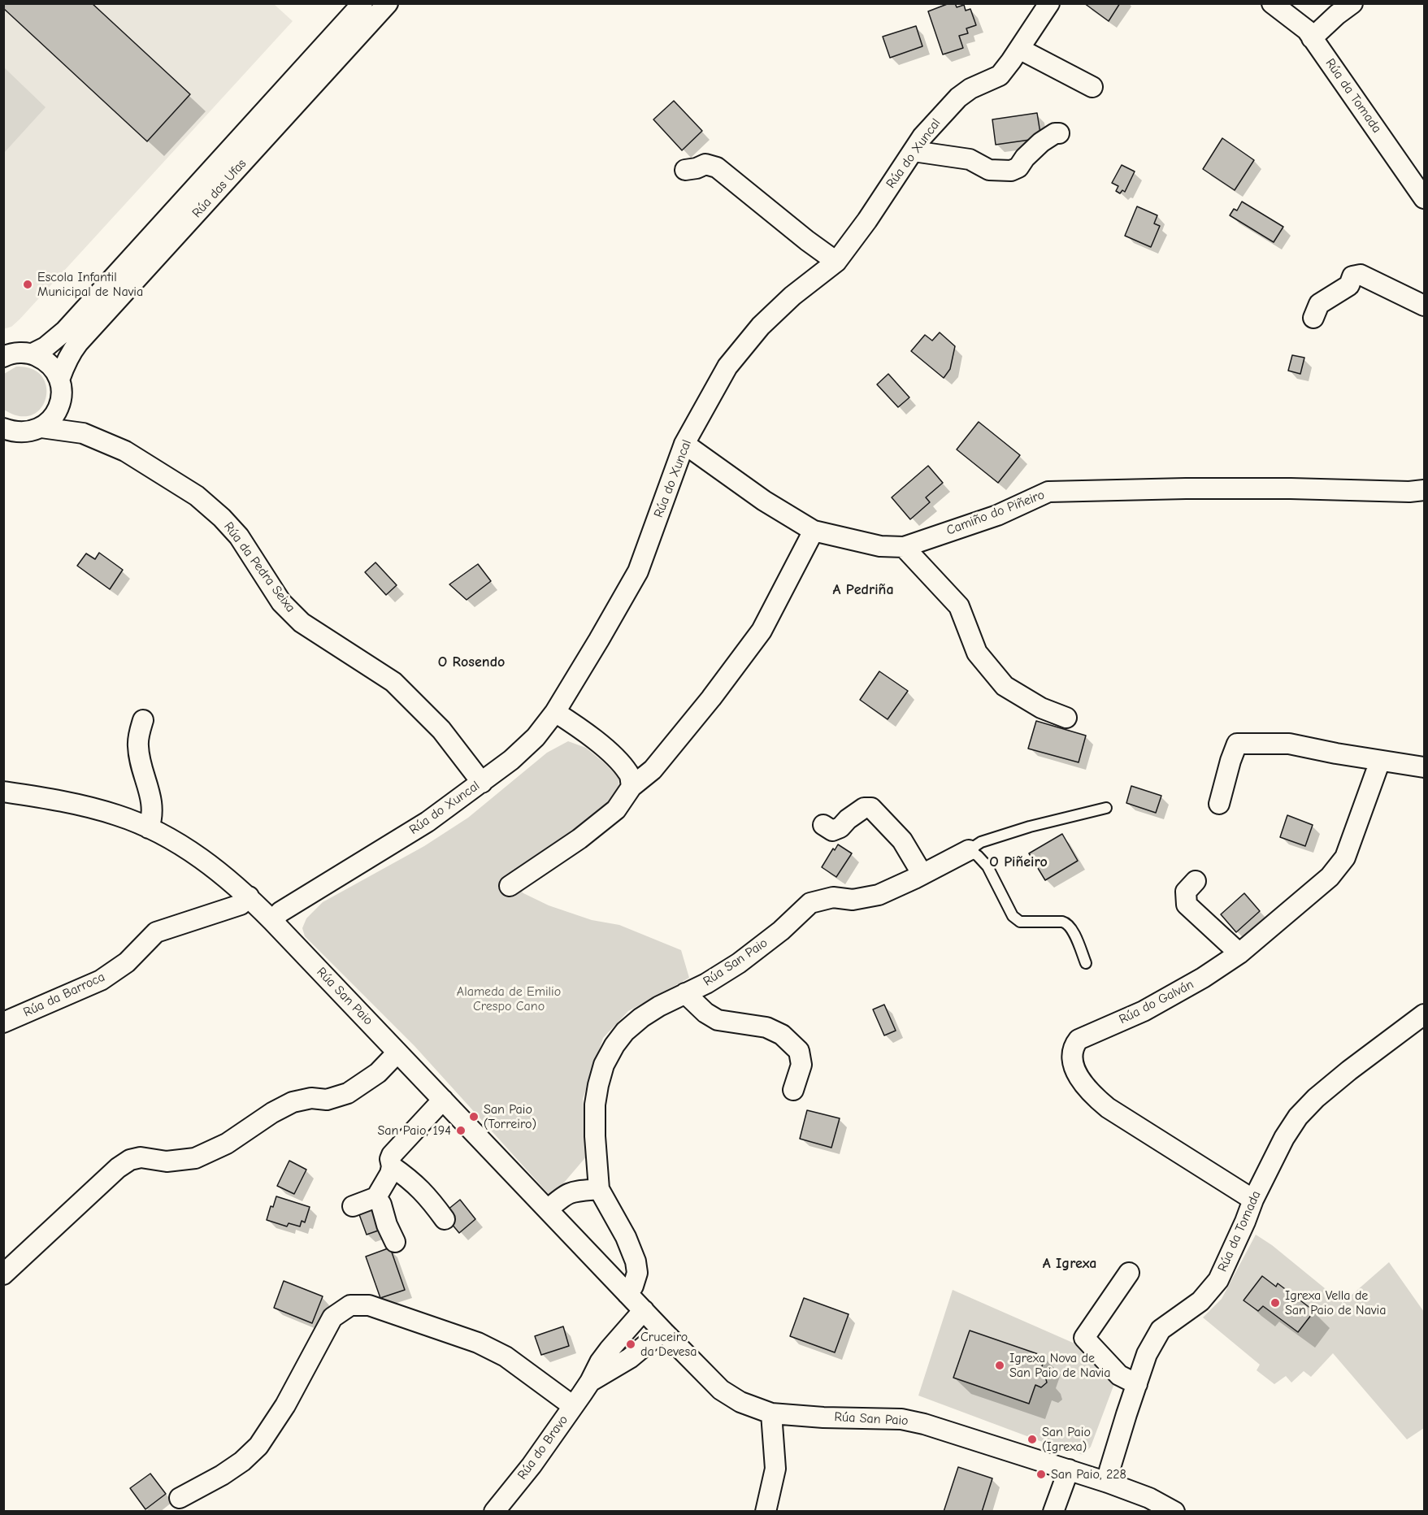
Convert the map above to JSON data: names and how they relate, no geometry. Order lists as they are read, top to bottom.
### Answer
{
  "streets": {
    "street": [
      "Rúa da Tomada",
      "Rúa do Xuncal",
      "Rúa das Ufas",
      "Camiño do Piñeiro",
      "Rúa da Pedra Seixa",
      "Rúa San Paio",
      "Rúa da Barroca",
      "Rúa do Galván",
      "Rúa do Bravo"
    ]
  },
  "crossings": [
    ["Rúa da Tomada", "Rúa San Paio"],
    ["Rúa da Tomada", "Rúa do Galván"],
    ["Rúa do Xuncal", "Camiño do Piñeiro"],
    ["Rúa do Xuncal", "Rúa da Pedra Seixa"],
    ["Rúa do Xuncal", "Rúa San Paio"],
    ["Rúa San Paio", "Rúa da Barroca"],
    ["Rúa San Paio", "Rúa do Bravo"]
  ],
  "districts": [
    "A Pedriña",
    "O Rosendo",
    "O Piñeiro",
    "A Igrexa"
  ],
  "parks": ["Alameda de Emilio Crespo Cano"],
  "places": [
    "Escola Infantil Municipal de Navia",
    "San Paio (Torreiro)",
    "San Paio, 194",
    "Igrexa Vella de San Paio de Navia",
    "Cruceiro da Devesa",
    "Igrexa Nova de San Paio de Navia",
    "San Paio (Igrexa)",
    "San Paio, 228"
  ]
}
